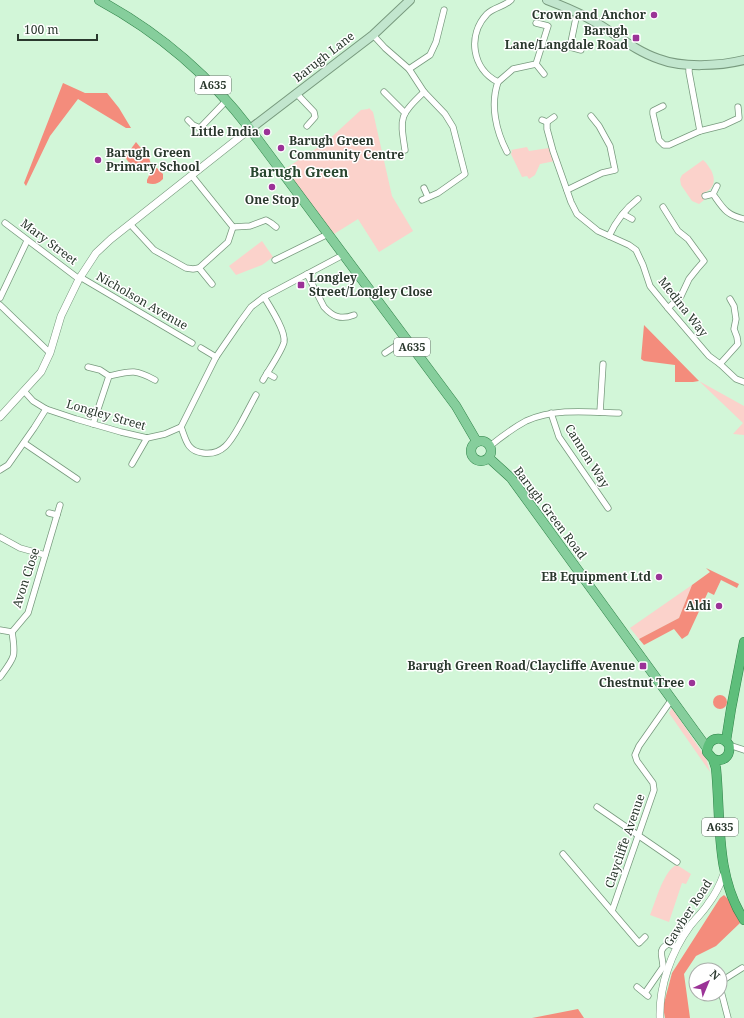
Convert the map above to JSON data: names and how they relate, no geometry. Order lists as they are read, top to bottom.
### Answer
{
  "streets": {
    "highway": ["A635"],
    "main road": ["Barugh Lane", "Barugh Green Road"],
    "street": [
      "Mary Street",
      "Nicholson Avenue",
      "Medina Way",
      "Longley Street",
      "Cannon Way",
      "Avon Close",
      "Claycliffe Avenue",
      "Gawber Road"
    ]
  },
  "crossings": [
    ["Barugh Lane", "A635"],
    ["A635", "Cannon Way"],
    ["A635", "Barugh Green Road"],
    ["A635", "Gawber Road"],
    ["Mary Street", "Nicholson Avenue"],
    ["Cannon Way", "Barugh Green Road"],
    ["Barugh Green Road", "Claycliffe Avenue"]
  ],
  "districts": ["Barugh Green"],
  "places": {
    "other": [
      "Crown and Anchor",
      "Little India",
      "Barugh Green Community Centre",
      "Barugh Green Primary School",
      "One Stop",
      "EB Equipment Ltd",
      "Aldi",
      "Chestnut Tree"
    ],
    "transit": ["Barugh Lane/Langdale Road", "Longley Street/Longley Close", "Barugh Green Road/Claycliffe Avenue"]
  },
  "scale_bar": "100 m",
  "north": "top right"
}
